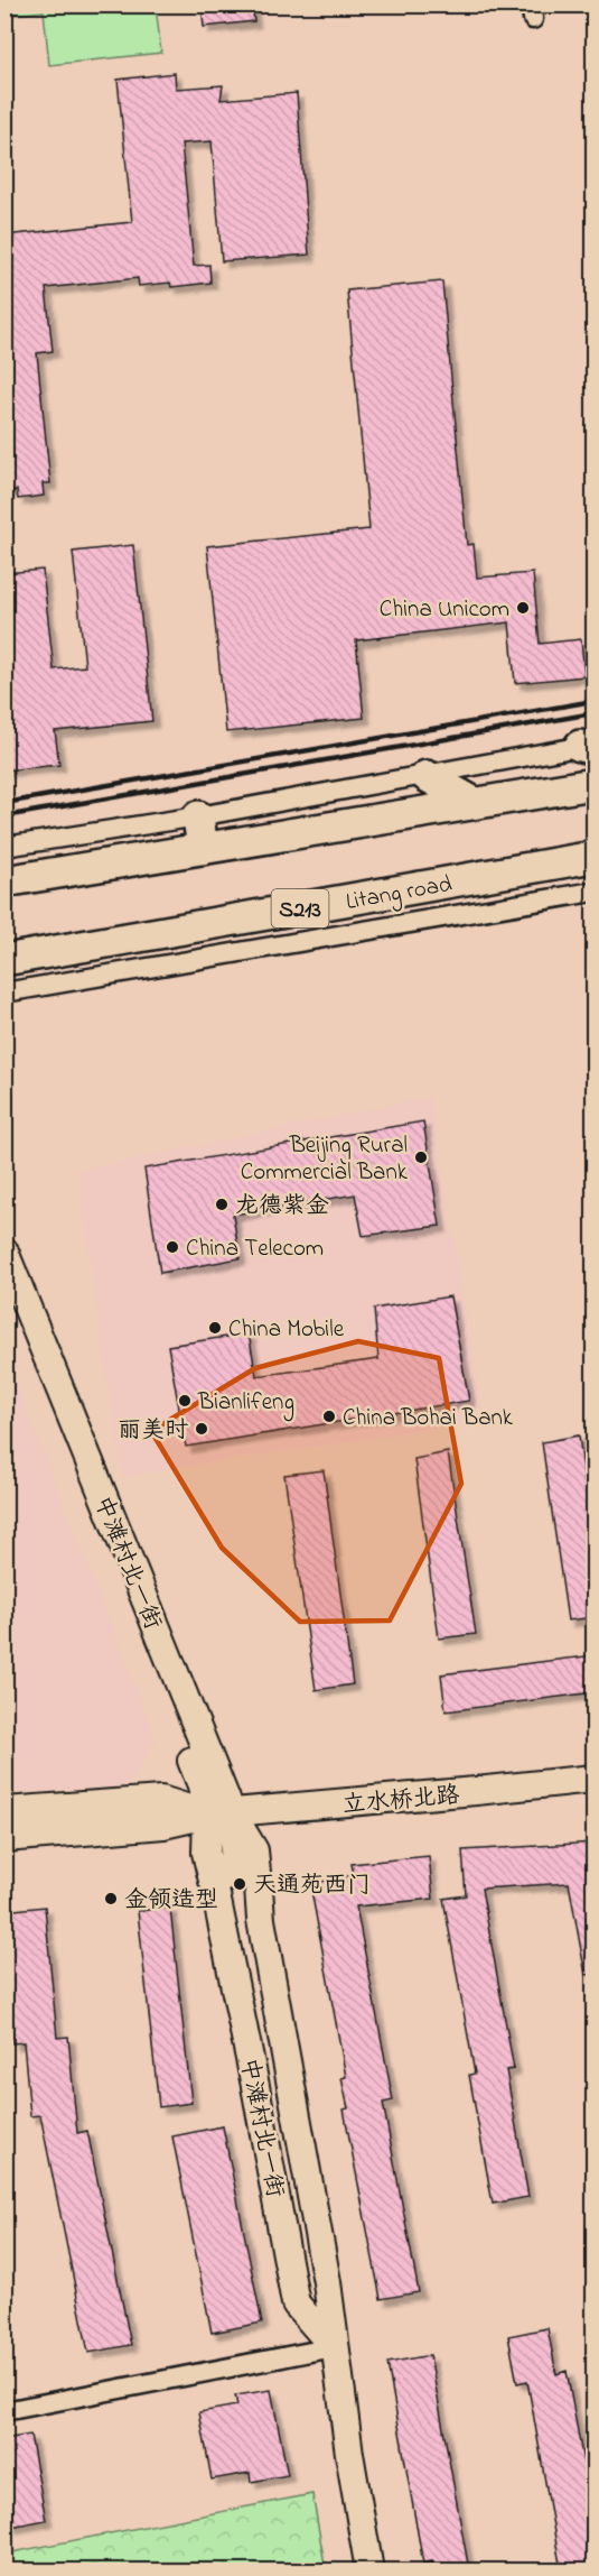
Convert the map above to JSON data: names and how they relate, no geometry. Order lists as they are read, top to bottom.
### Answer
{
  "streets": {
    "main road": ["Litang road", "S213"],
    "street": ["中滩村北一街", "立水桥北路"]
  },
  "crossings": [
    ["中滩村北一街", "立水桥北路"]
  ],
  "places": [
    "China Unicom",
    "Beijing Rural Commercial Bank",
    "龙德紫金",
    "China Telecom",
    "China Mobile",
    "Bianlifeng",
    "China Bohai Bank",
    "丽美时",
    "天通苑西门",
    "金领造型"
  ]
}
